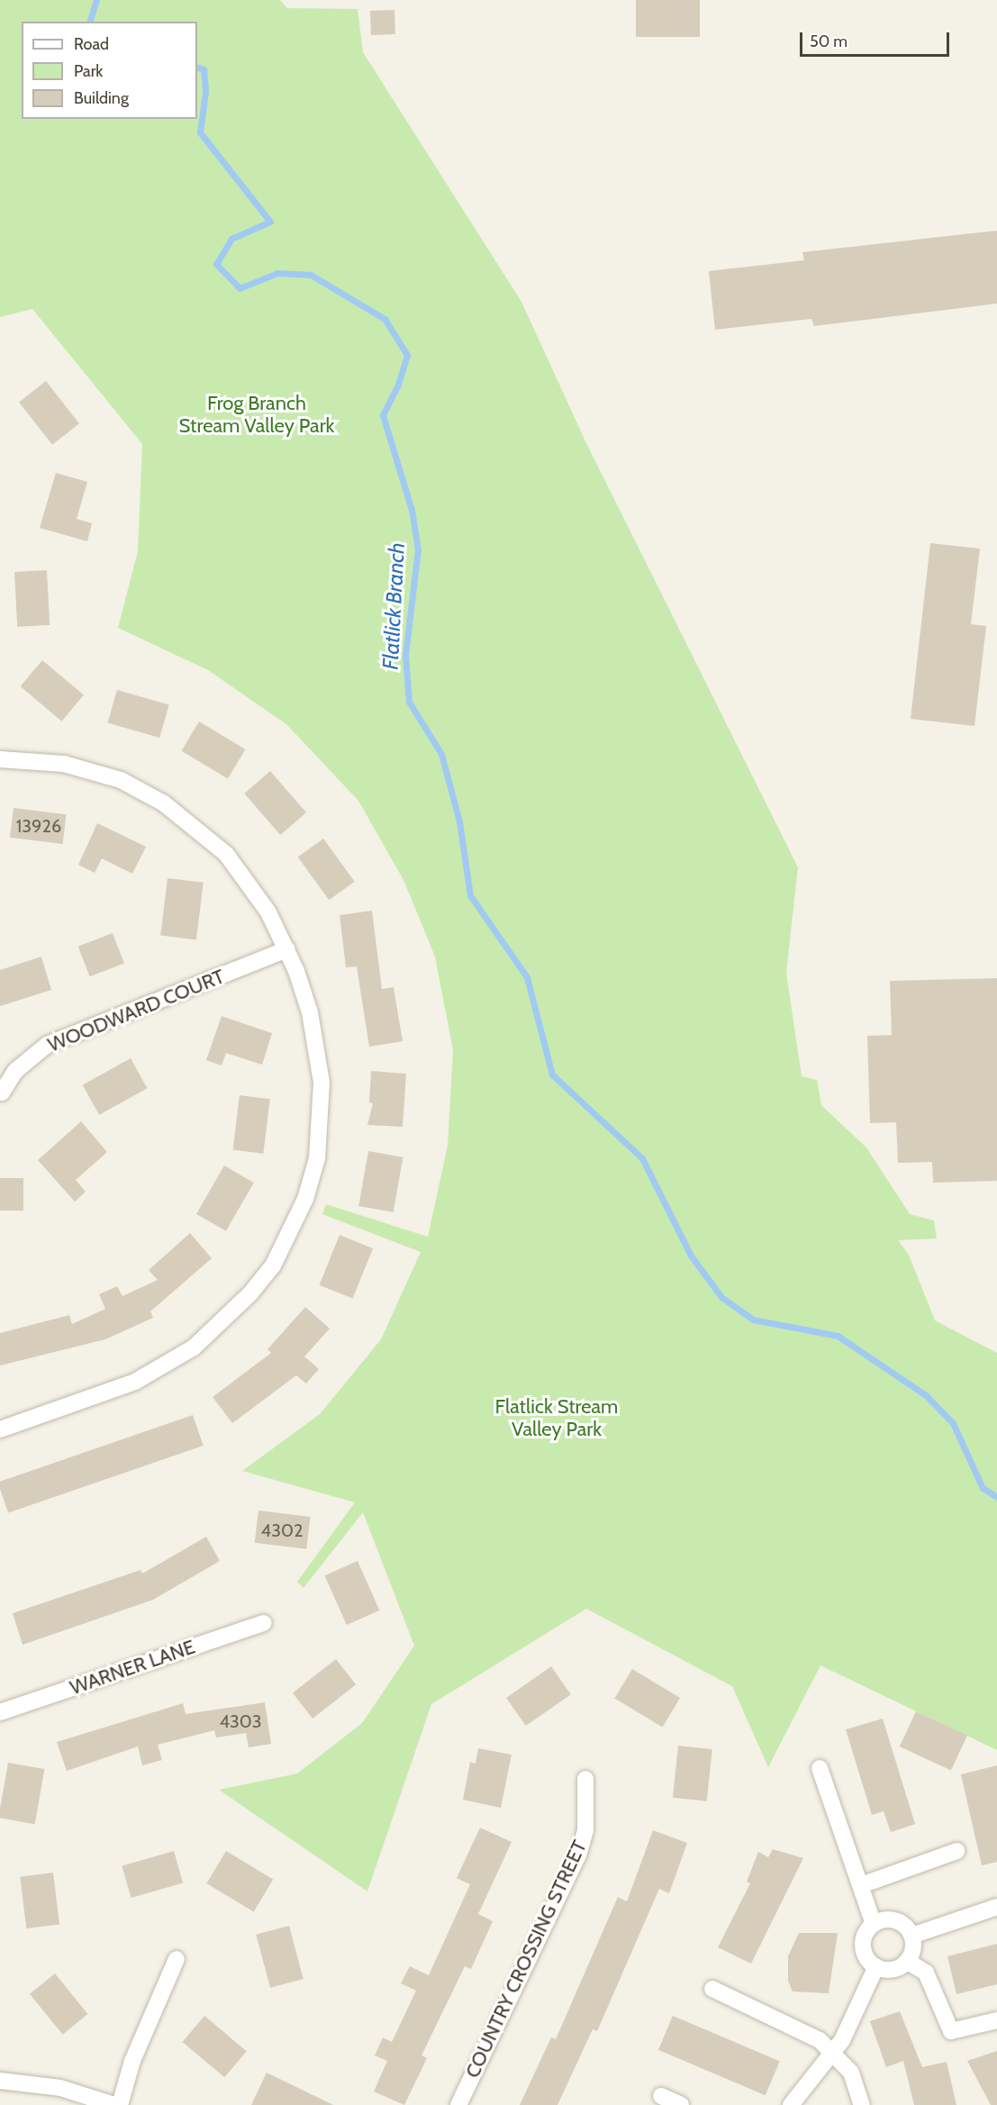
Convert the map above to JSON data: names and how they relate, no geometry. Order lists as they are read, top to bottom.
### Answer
{
  "streets": {
    "street": ["WOODWARD COURT", "WARNER LANE", "COUNTRY CROSSING STREET"]
  },
  "water": ["Flatlick Branch"],
  "parks": ["Frog Branch Stream Valley Park", "Flatlick Stream Valley Park"],
  "house_numbers": ["13926", "4302", "4303"],
  "legend": ["Road", "Park", "Building"],
  "scale_bar": "50 m"
}
